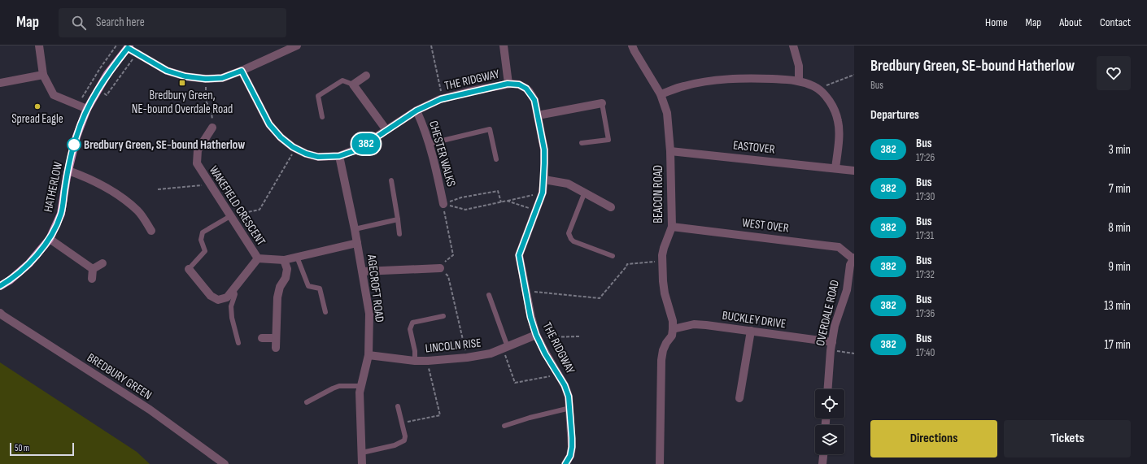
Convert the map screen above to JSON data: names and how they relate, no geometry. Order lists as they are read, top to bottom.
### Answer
{
  "streets": {
    "main road": ["HATHERLOW"],
    "street": [
      "THE RIDGWAY",
      "EASTOVER",
      "CHESTER WALKS",
      "BEACON ROAD",
      "WAKEFIELD CRESCENT",
      "WEST OVER",
      "AGECROFT ROAD",
      "OVERDALE ROAD",
      "BUCKLEY DRIVE",
      "LINCOLN RISE",
      "BREDBURY GREEN"
    ]
  },
  "crossings": [
    ["THE RIDGWAY", "CHESTER WALKS"],
    ["THE RIDGWAY", "AGECROFT ROAD"],
    ["THE RIDGWAY", "LINCOLN RISE"],
    ["EASTOVER", "BEACON ROAD"],
    ["BEACON ROAD", "WEST OVER"],
    ["BEACON ROAD", "BUCKLEY DRIVE"],
    ["WAKEFIELD CRESCENT", "AGECROFT ROAD"],
    ["WEST OVER", "OVERDALE ROAD"],
    ["AGECROFT ROAD", "LINCOLN RISE"],
    ["OVERDALE ROAD", "BUCKLEY DRIVE"]
  ],
  "places": {
    "transit": ["Bredbury Green, NE-bound Overdale Road"],
    "other": ["Spread Eagle", "Bredbury Green, SE-bound Hatherlow"]
  },
  "lines": ["bus line 382"],
  "scale_bar": "50 m",
  "page": {
    "header": "Map",
    "search": "Search here",
    "nav": [
      "Home",
      "Map",
      "About",
      "Contact"
    ],
    "on_map": "382",
    "heading": [
      ["Bredbury Green, SE-bound Hatherlow", "Bus"],
      "Departures"
    ],
    "list": [
      {
        "mark": "382",
        "name": "Bus",
        "note": "17:26",
        "value": "3 min"
      },
      {
        "mark": "382",
        "name": "Bus",
        "note": "17:30",
        "value": "7 min"
      },
      {
        "mark": "382",
        "name": "Bus",
        "note": "17:31",
        "value": "8 min"
      },
      {
        "mark": "382",
        "name": "Bus",
        "note": "17:32",
        "value": "9 min"
      },
      {
        "mark": "382",
        "name": "Bus",
        "note": "17:36",
        "value": "13 min"
      },
      {
        "mark": "382",
        "name": "Bus",
        "note": "17:40",
        "value": "17 min"
      }
    ],
    "buttons": ["Directions", "Tickets"],
    "scale": "50 m"
  }
}
